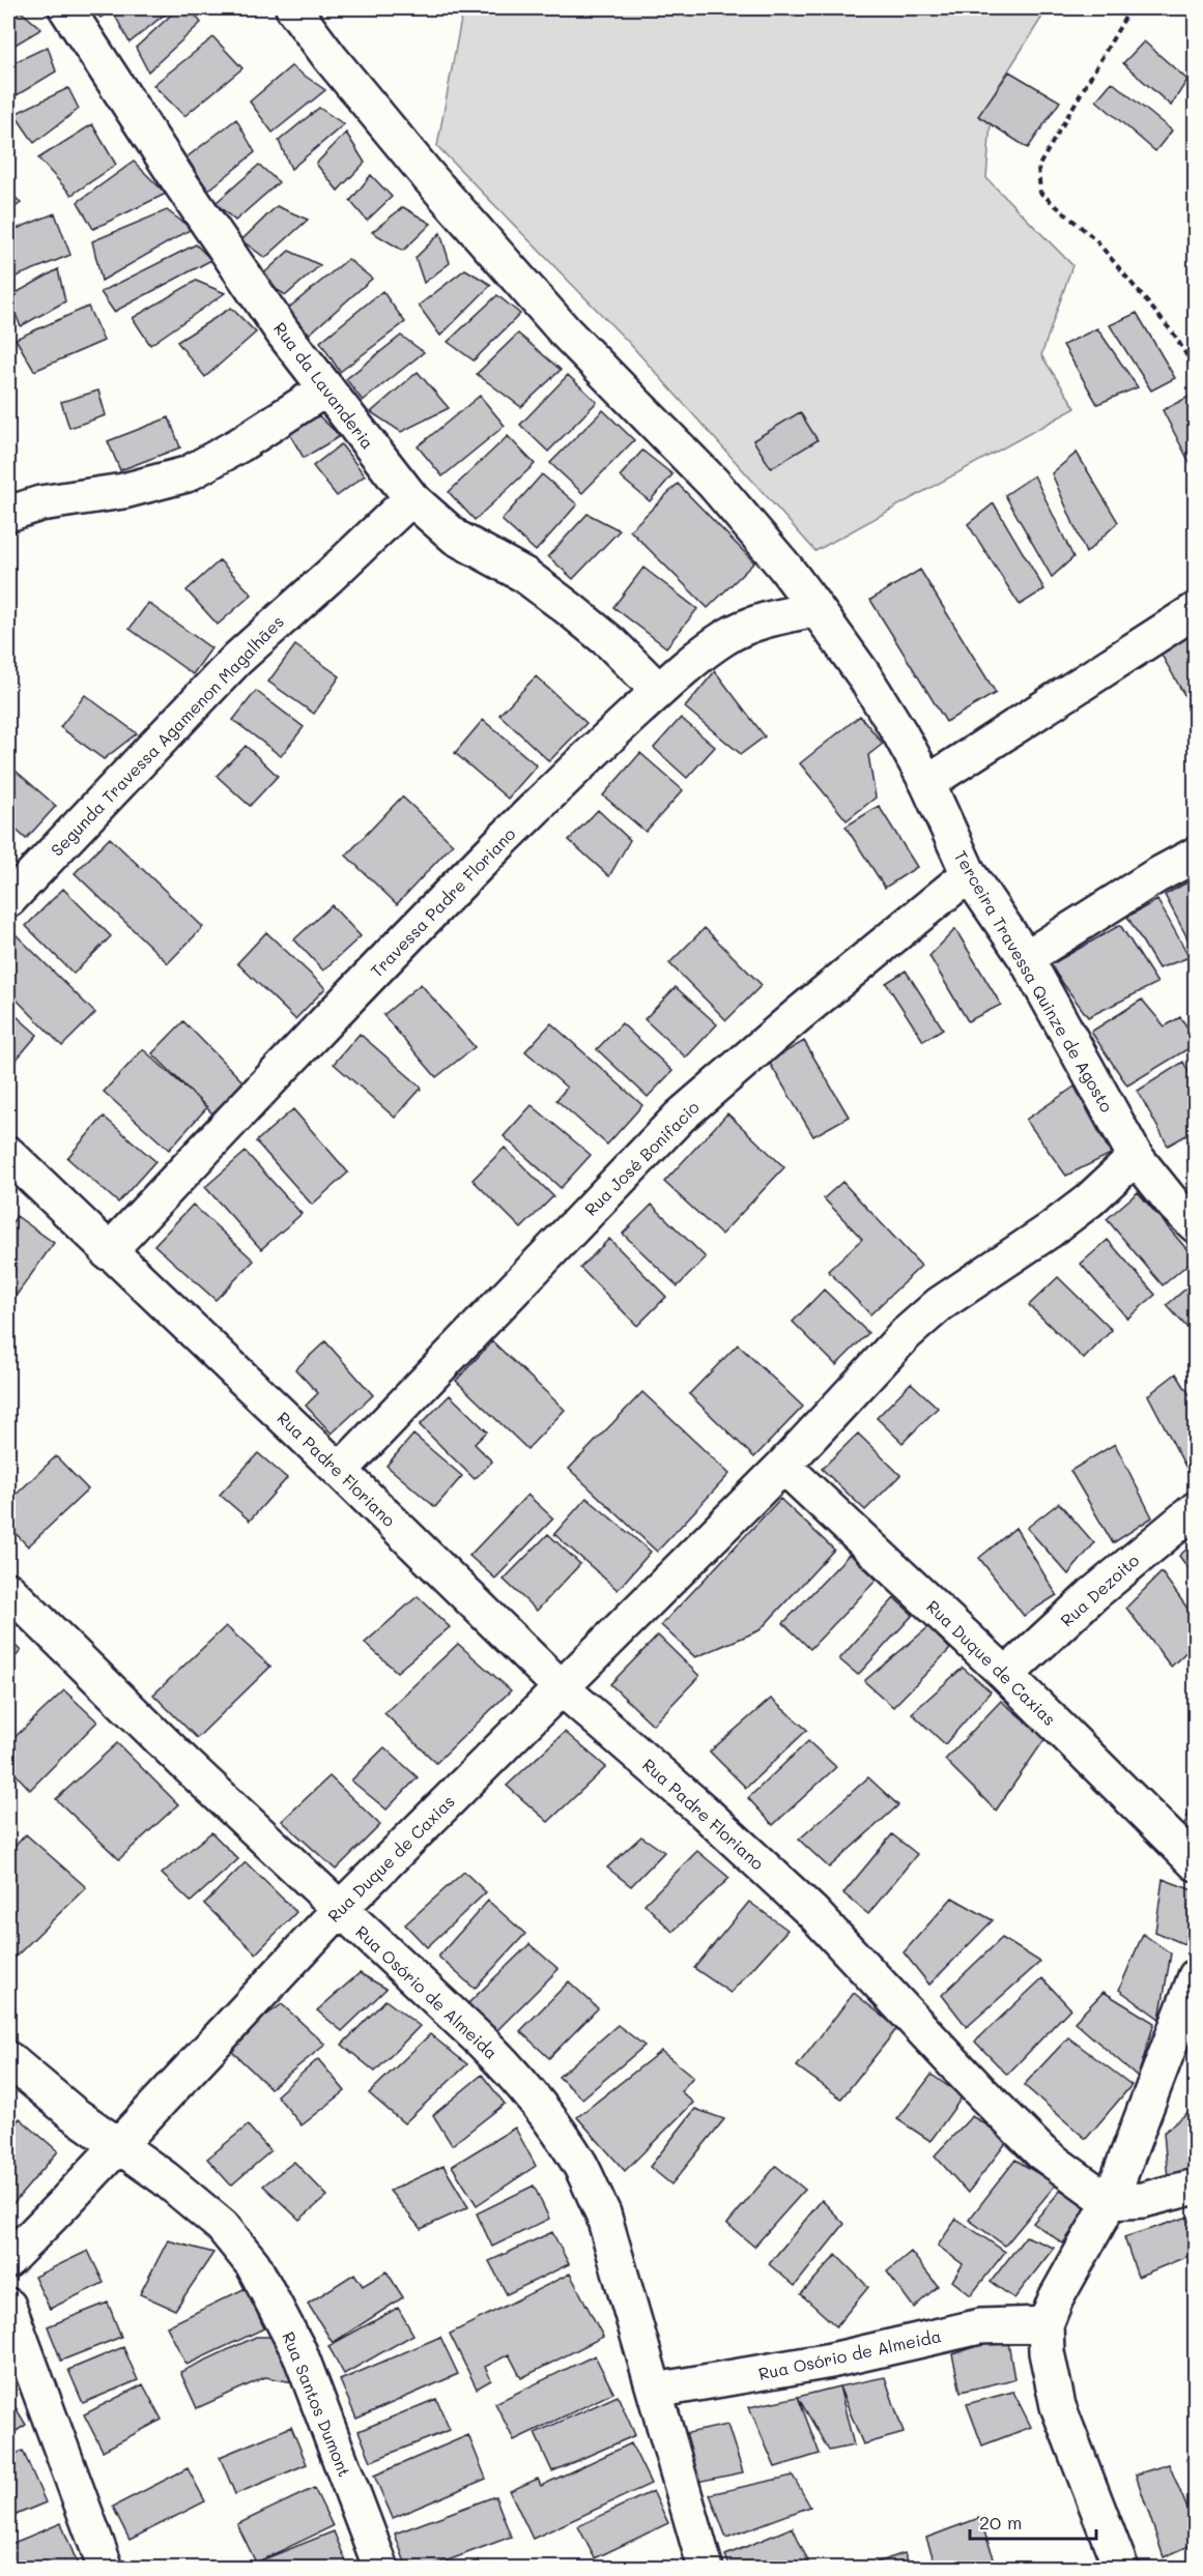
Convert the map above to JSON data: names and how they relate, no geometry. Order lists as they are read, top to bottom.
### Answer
{
  "streets": {
    "street": [
      "Rua da Lavanderia",
      "Segunda Travessa Agamenon Magalhães",
      "Travessa Padre Floriano",
      "Terceira Travessa Quinze de Agosto",
      "Rua José Bonifacio",
      "Rua Padre Floriano",
      "Rua Dezoito",
      "Rua Duque de Caxias",
      "Rua Osório de Almeida",
      "Rua Santos Dumont"
    ]
  },
  "crossings": [
    ["Rua da Lavanderia", "Segunda Travessa Agamenon Magalhães"],
    ["Rua da Lavanderia", "Travessa Padre Floriano"],
    ["Travessa Padre Floriano", "Terceira Travessa Quinze de Agosto"],
    ["Travessa Padre Floriano", "Rua Padre Floriano"],
    ["Terceira Travessa Quinze de Agosto", "Rua José Bonifacio"],
    ["Terceira Travessa Quinze de Agosto", "Rua Duque de Caxias"],
    ["Rua José Bonifacio", "Rua Padre Floriano"],
    ["Rua Padre Floriano", "Rua Duque de Caxias"],
    ["Rua Dezoito", "Rua Duque de Caxias"],
    ["Rua Duque de Caxias", "Rua Osório de Almeida"],
    ["Rua Duque de Caxias", "Rua Santos Dumont"]
  ],
  "scale_bar": "20 m"
}
